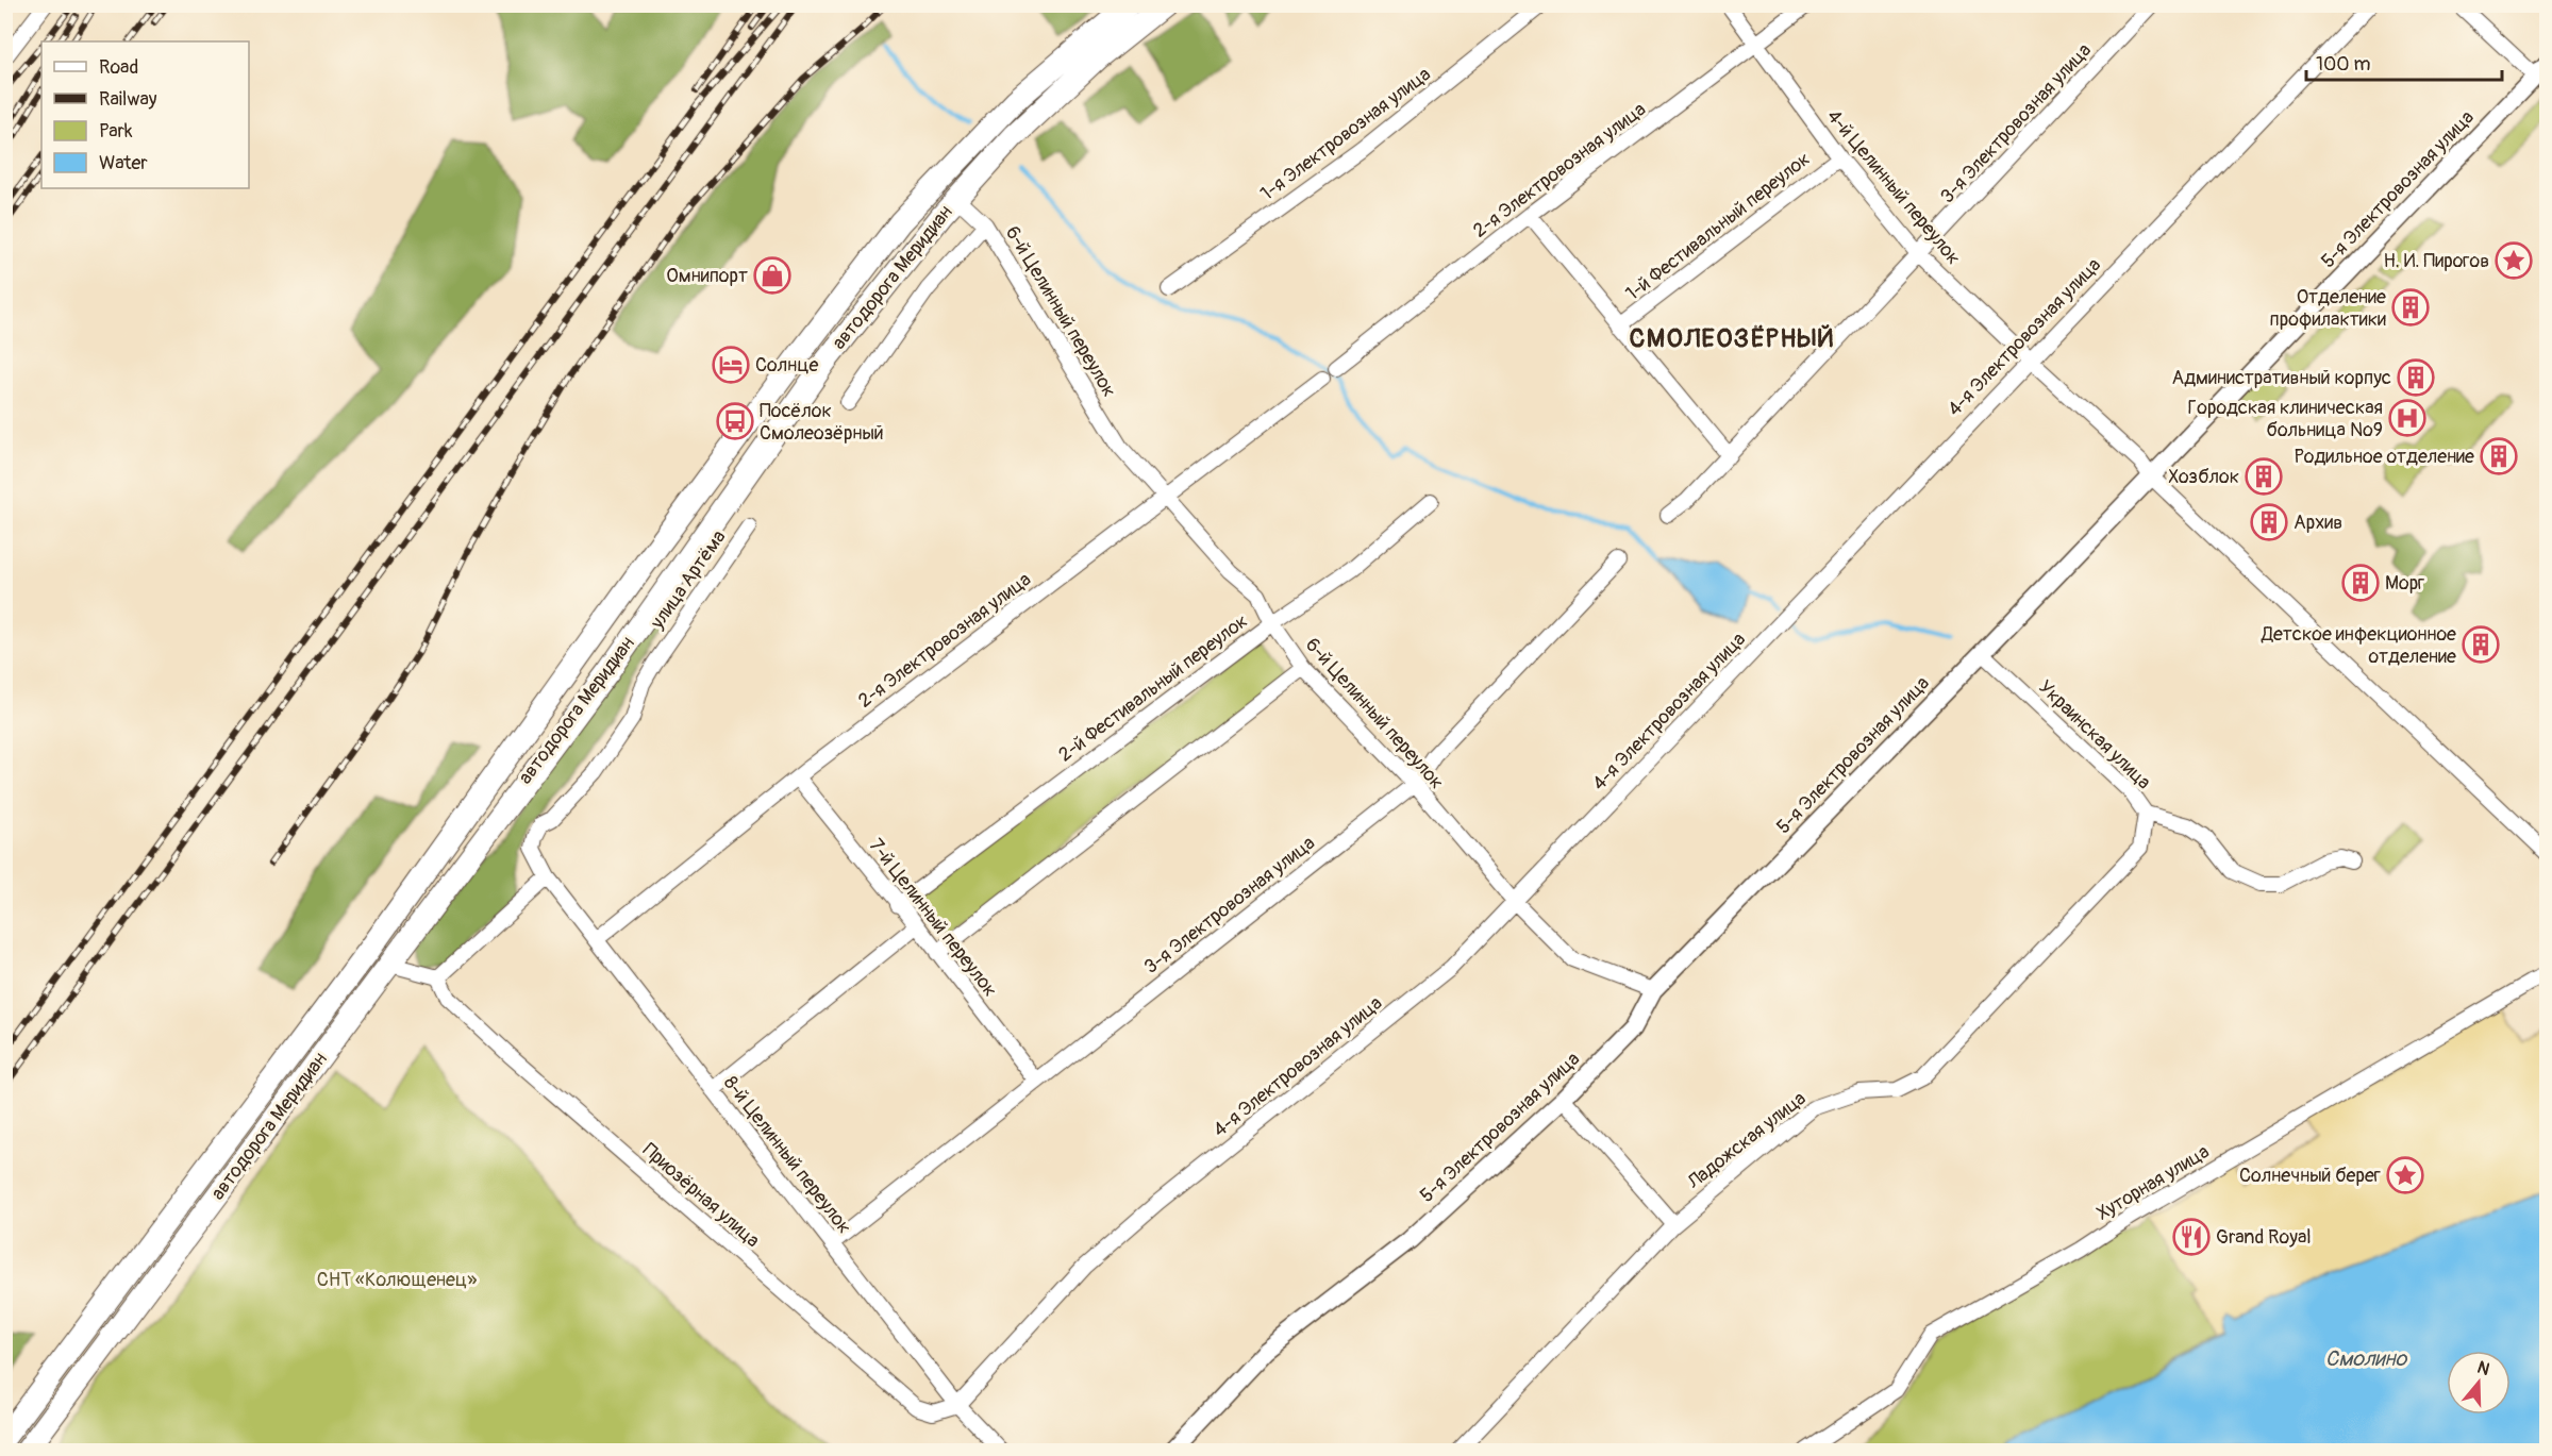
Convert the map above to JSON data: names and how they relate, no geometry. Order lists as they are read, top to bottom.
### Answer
{
  "streets": {
    "main road": ["автодорога Меридиан"],
    "street": [
      "3-я Электровозная улица",
      "1-я Электровозная улица",
      "2-я Электровозная улица",
      "4-й Целинный переулок",
      "5-я Электровозная улица",
      "1-й Фестивальный переулок",
      "6-й Целинный переулок",
      "4-я Электровозная улица",
      "улица Артёма",
      "2-й Фестивальный переулок",
      "Украинская улица",
      "7-й Целинный переулок",
      "Ладожская улица",
      "8-й Целинный переулок",
      "Хуторная улица",
      "Приозёрная улица"
    ]
  },
  "crossings": [
    ["3-я Электровозная улица", "4-й Целинный переулок"],
    ["3-я Электровозная улица", "6-й Целинный переулок"],
    ["3-я Электровозная улица", "7-й Целинный переулок"],
    ["3-я Электровозная улица", "8-й Целинный переулок"],
    ["2-я Электровозная улица", "4-й Целинный переулок"],
    ["2-я Электровозная улица", "6-й Целинный переулок"],
    ["2-я Электровозная улица", "7-й Целинный переулок"],
    ["2-я Электровозная улица", "8-й Целинный переулок"],
    ["4-й Целинный переулок", "5-я Электровозная улица"],
    ["4-й Целинный переулок", "1-й Фестивальный переулок"],
    ["4-й Целинный переулок", "4-я Электровозная улица"],
    ["5-я Электровозная улица", "6-й Целинный переулок"],
    ["5-я Электровозная улица", "Украинская улица"],
    ["автодорога Меридиан", "6-й Целинный переулок"],
    ["6-й Целинный переулок", "4-я Электровозная улица"],
    ["6-й Целинный переулок", "2-й Фестивальный переулок"],
    ["4-я Электровозная улица", "8-й Целинный переулок"],
    ["4-я Электровозная улица", "Приозёрная улица"],
    ["улица Артёма", "8-й Целинный переулок"],
    ["2-й Фестивальный переулок", "7-й Целинный переулок"],
    ["Украинская улица", "Ладожская улица"],
    ["8-й Целинный переулок", "Приозёрная улица"]
  ],
  "districts": ["СМОЛЕОЗЁРНЫЙ"],
  "water": ["Смолино"],
  "parks": ["СНТ «Колющенец»"],
  "places": {
    "place": ["Н. И. Пирогов", "Солнечный берег"],
    "shop": ["Омнипорт"],
    "building": [
      "Отделение профилактики",
      "Административный корпус",
      "Родильное отделение",
      "Хозблок",
      "Архив",
      "Морг",
      "Детское инфекционное отделение"
    ],
    "hotel": ["Солнце"],
    "hospital": ["Городская клиническая больница №9"],
    "bus stop": ["Посёлок Смолеозёрный"],
    "restaurant": ["Grand Royal"]
  },
  "legend": [
    "Road",
    "Railway",
    "Park",
    "Water"
  ],
  "scale_bar": "100 m",
  "north": "top"
}
